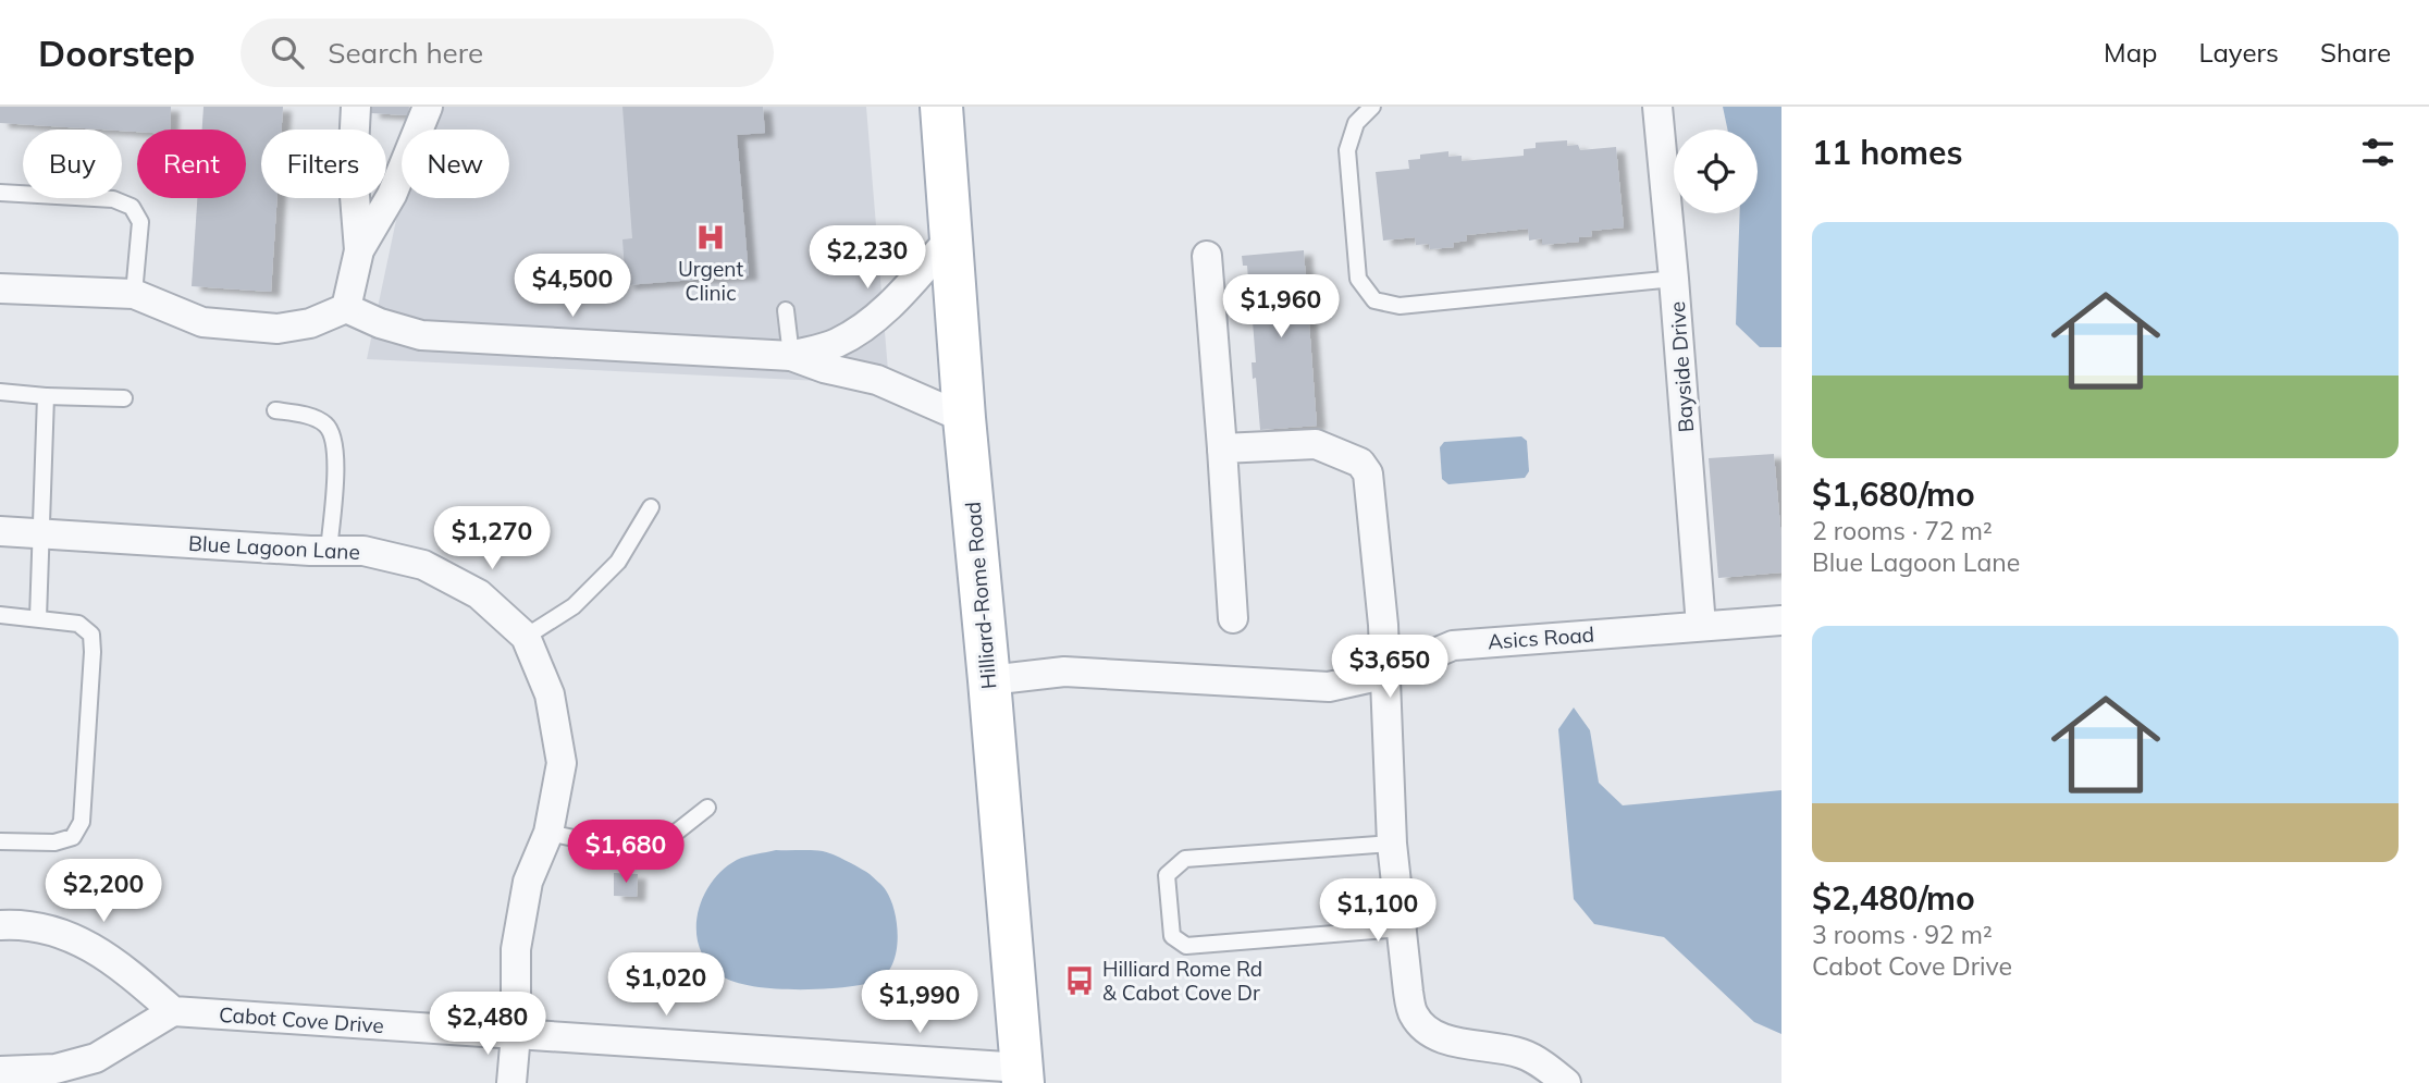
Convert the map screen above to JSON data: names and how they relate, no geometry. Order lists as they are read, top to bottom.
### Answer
{
  "streets": {
    "main road": ["Hilliard-Rome Road"],
    "street": [
      "Bayside Drive",
      "Blue Lagoon Lane",
      "Asics Road",
      "Cabot Cove Drive"
    ]
  },
  "crossings": [
    ["Bayside Drive", "Asics Road"],
    ["Blue Lagoon Lane", "Cabot Cove Drive"],
    ["Hilliard-Rome Road", "Asics Road"],
    ["Hilliard-Rome Road", "Cabot Cove Drive"]
  ],
  "places": {
    "hospital": ["Urgent Clinic"],
    "bus stop": ["Hilliard Rome Rd & Cabot Cove Dr"]
  },
  "page": {
    "header": "Doorstep",
    "search": "Search here",
    "nav": ["Map", "Layers", "Share"],
    "heading": "11 homes",
    "chip": [
      "Buy",
      "Rent",
      "Filters",
      "New"
    ],
    "list": [
      {
        "name": "$1,680/mo",
        "note": "2 rooms · 72 m² · Blue Lagoon Lane"
      },
      {
        "name": "$2,480/mo",
        "note": "3 rooms · 92 m² · Cabot Cove Drive"
      }
    ],
    "price": [
      "$2,230",
      "$4,500",
      "$1,960",
      "$1,270",
      "$3,650",
      "$1,680",
      "$2,200",
      "$1,100",
      "$1,020",
      "$1,990",
      "$2,480"
    ]
  }
}
